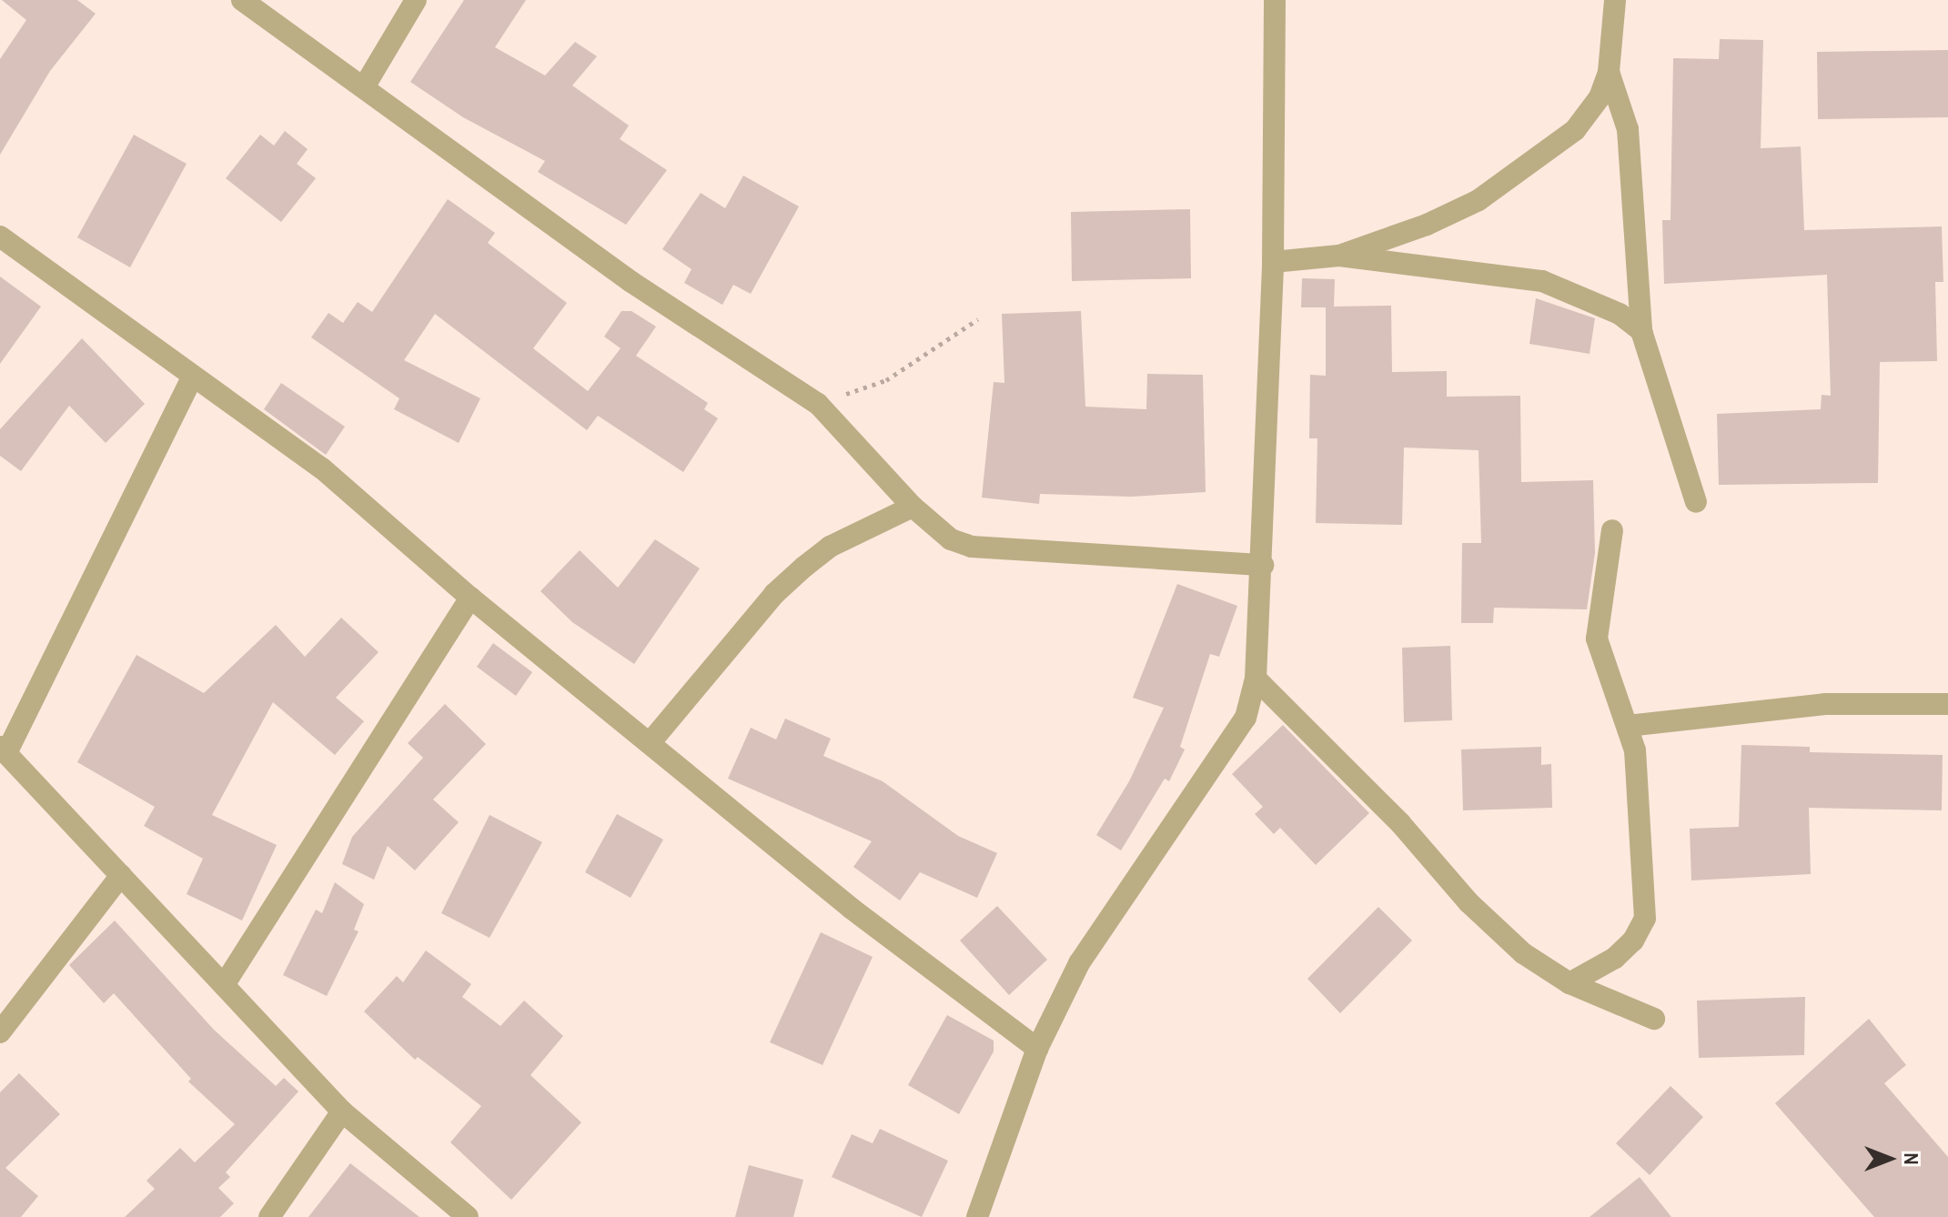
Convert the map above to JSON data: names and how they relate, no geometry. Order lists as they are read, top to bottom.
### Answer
{
  "north": "right"
}
